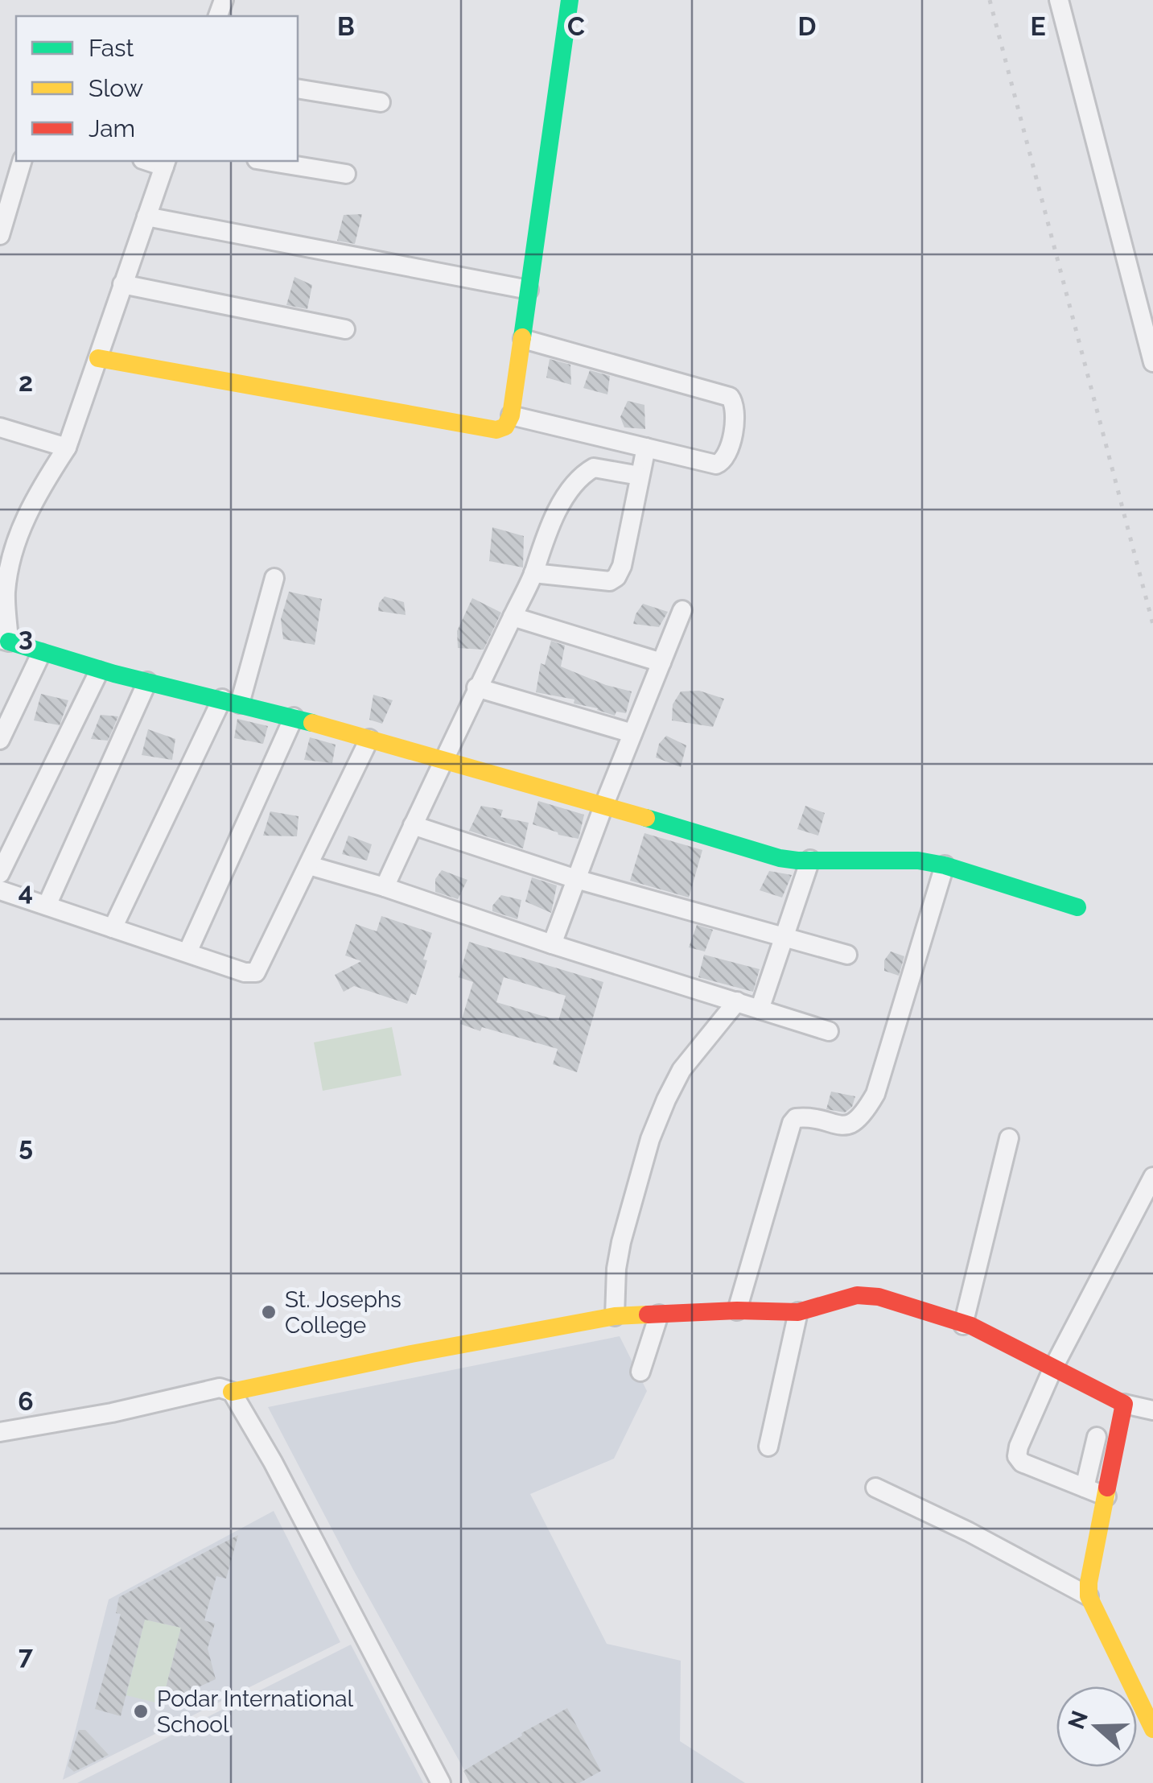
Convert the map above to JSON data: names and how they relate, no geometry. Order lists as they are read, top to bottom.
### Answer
{
  "places": ["St. Josephs College", "Podar International School"],
  "legend": ["Fast", "Slow", "Jam"],
  "north": "left",
  "grid": {
    "columns": [
      "B",
      "C",
      "D",
      "E"
    ],
    "rows": [
      "2",
      "3",
      "4",
      "5",
      "6",
      "7"
    ]
  }
}
